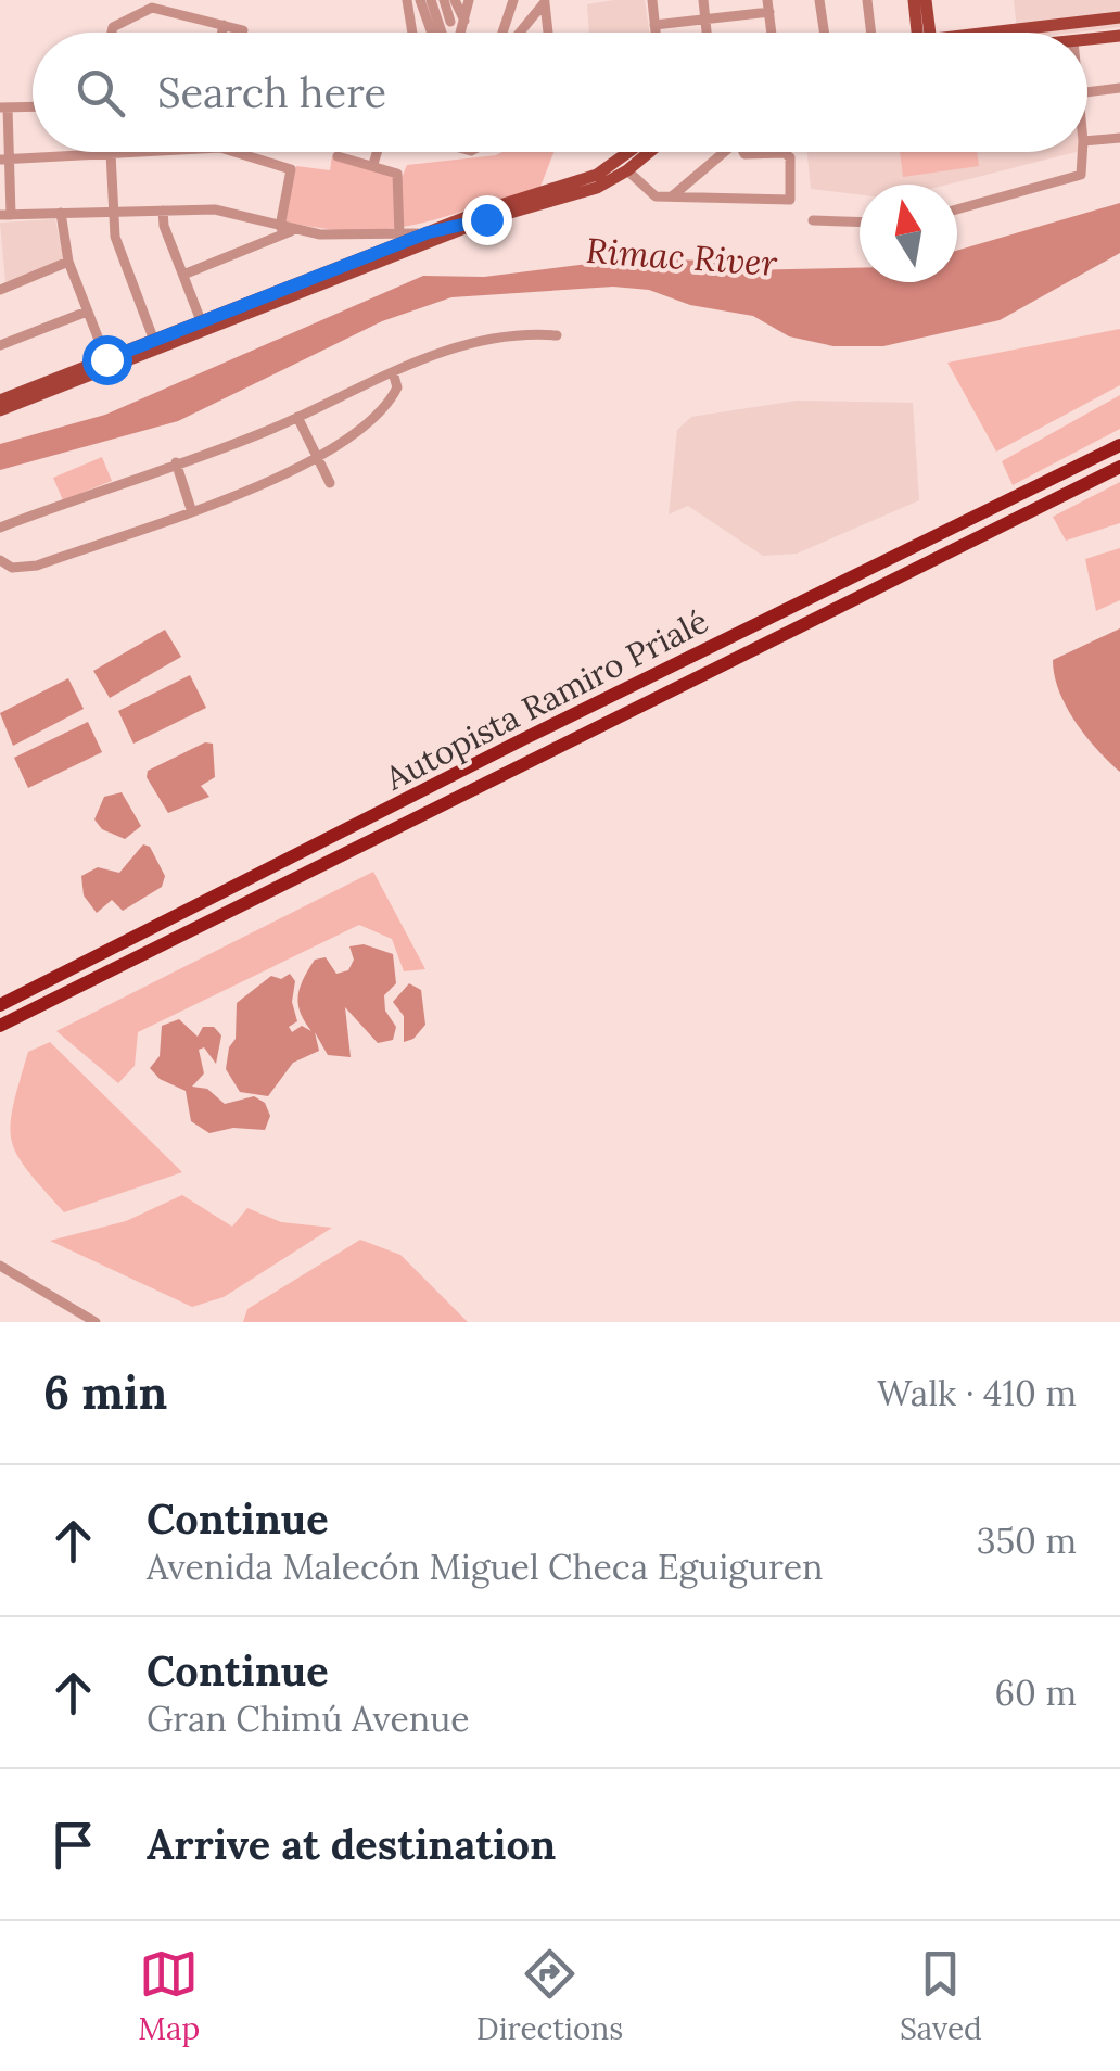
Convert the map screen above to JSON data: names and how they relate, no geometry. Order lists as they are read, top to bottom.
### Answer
{
  "streets": {
    "highway": ["Autopista Ramiro Prialé"]
  },
  "water": ["Rimac River"],
  "north": "top",
  "page": {
    "search": "Search here",
    "heading": ["6 min", "Walk · 410 m"],
    "list": [
      ["Continue", "Avenida Malecón Miguel Checa Eguiguren", "350 m"],
      ["Continue", "Gran Chimú Avenue", "60 m"],
      "Arrive at destination"
    ],
    "nav": ["Map", "Directions", "Saved"]
  }
}
